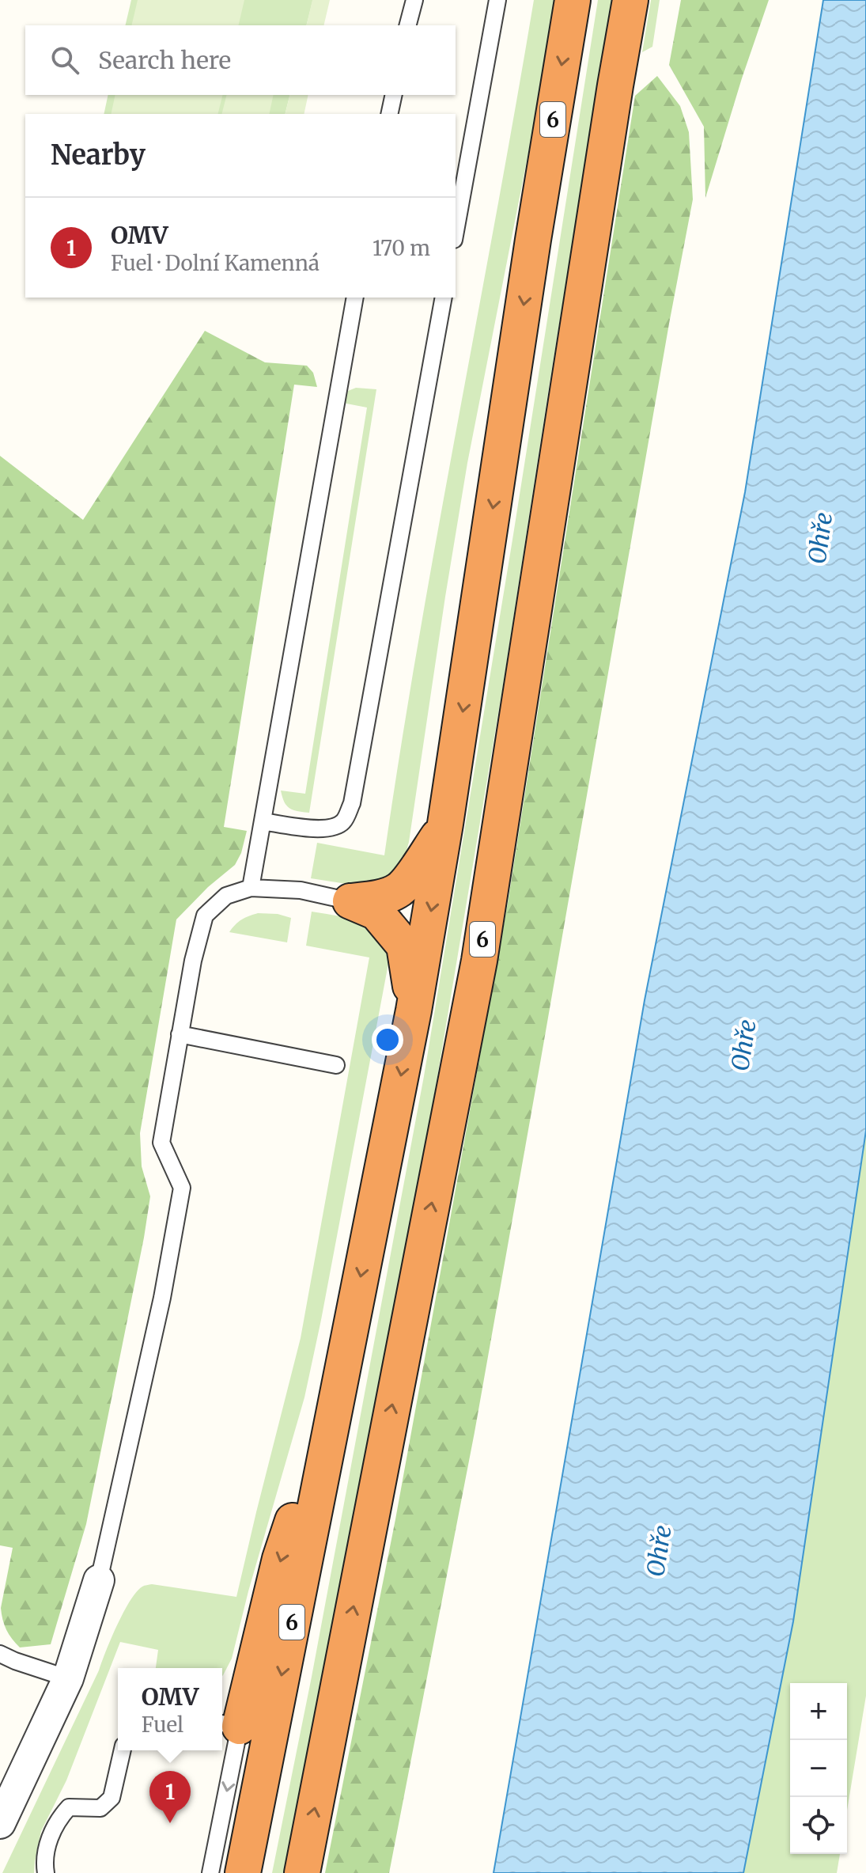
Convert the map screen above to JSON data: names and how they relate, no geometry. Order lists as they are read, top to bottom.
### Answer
{
  "streets": {
    "highway": ["6"]
  },
  "water": ["Ohře"],
  "page": {
    "search": "Search here",
    "heading": "Nearby",
    "list": [
      {
        "mark": "1",
        "name": "OMV",
        "note": "Fuel · Dolní Kamenná",
        "value": "170 m"
      }
    ],
    "popup": ["OMV", "Fuel"],
    "map_buttons": ["+", "−"],
    "pins": "1"
  }
}
